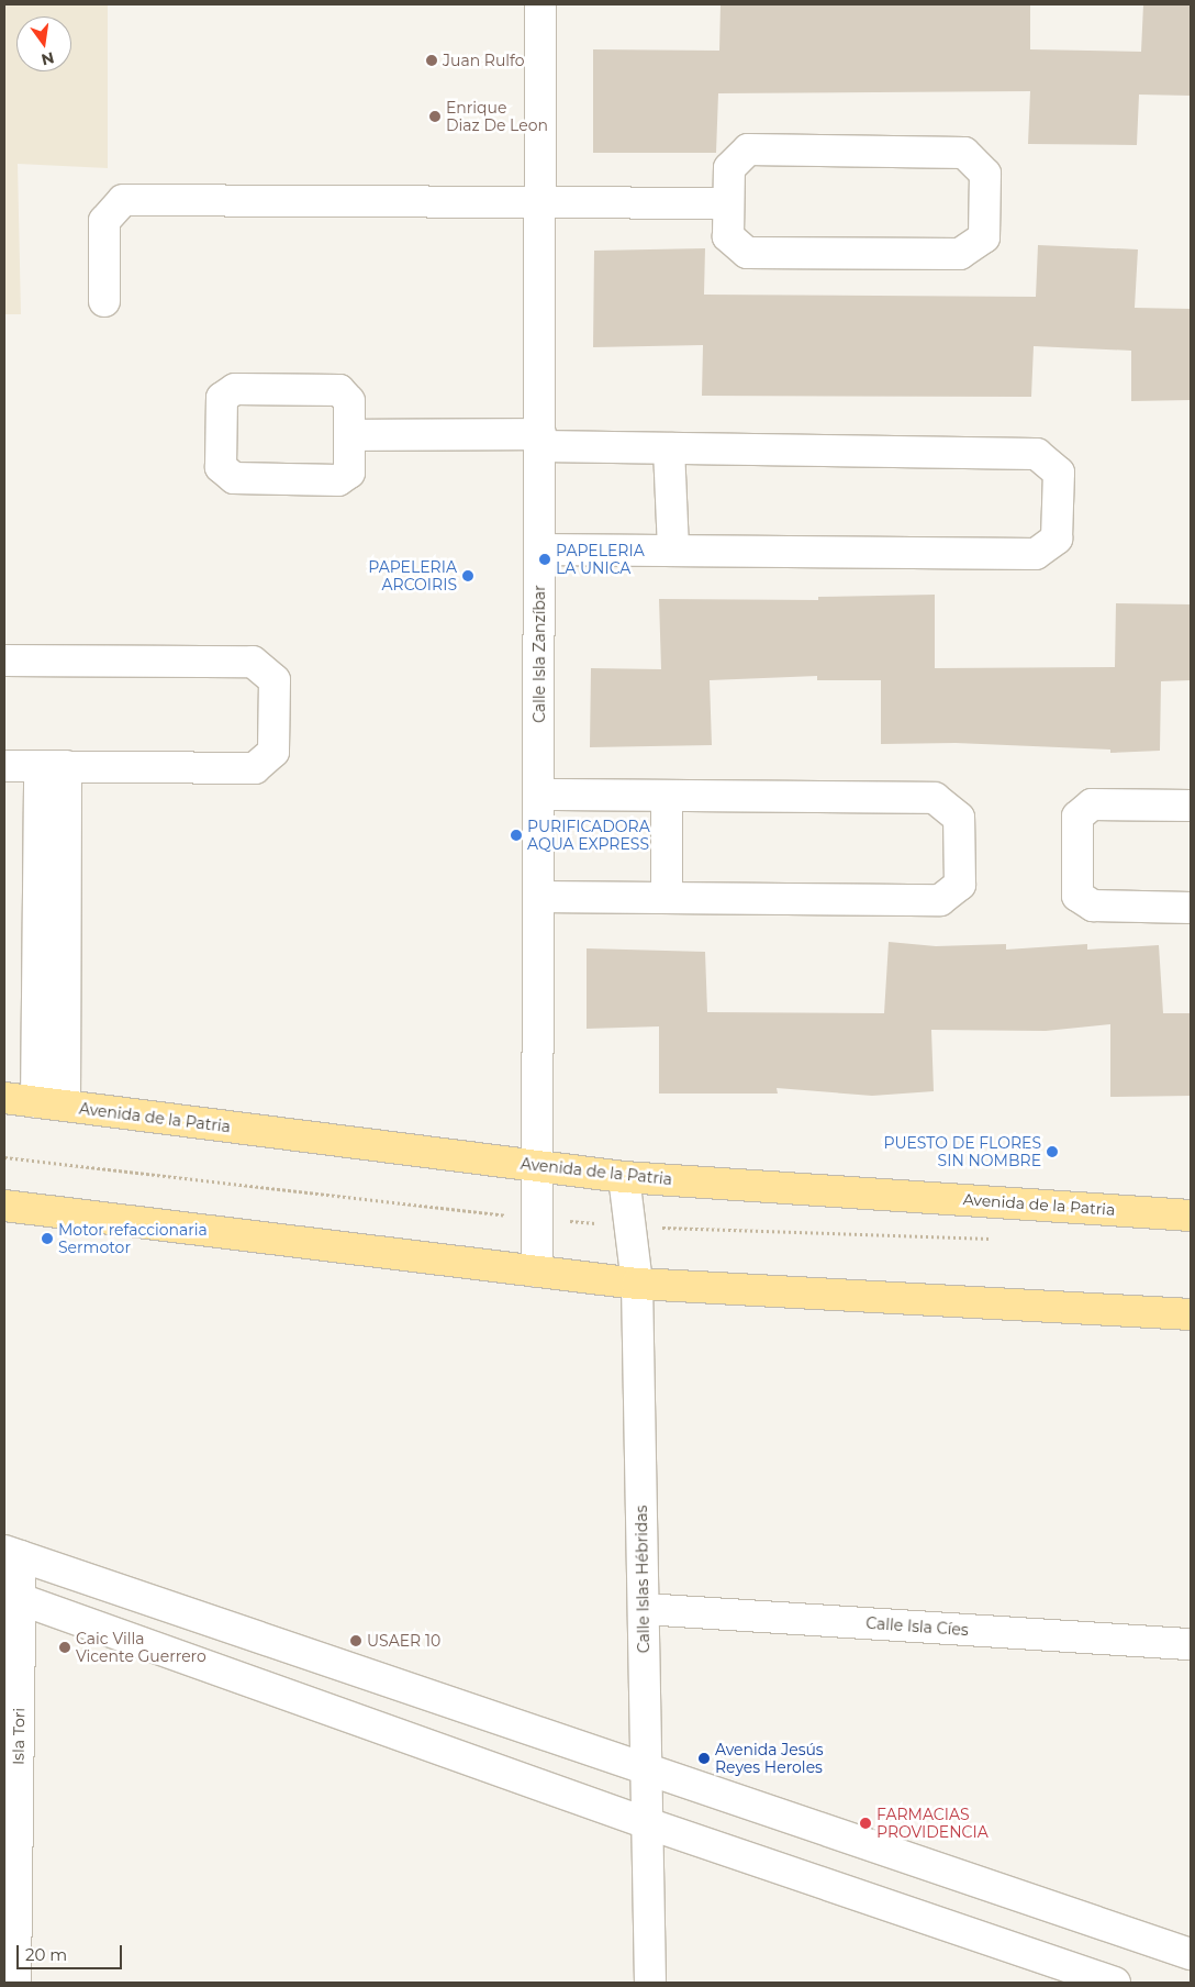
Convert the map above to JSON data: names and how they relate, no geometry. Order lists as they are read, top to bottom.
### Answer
{
  "streets": {
    "main road": ["Avenida de la Patria"],
    "street": [
      "Calle Isla Zanzíbar",
      "Calle Islas Hébridas",
      "Calle Isla Cíes",
      "Isla Tori"
    ]
  },
  "crossings": [
    ["Calle Isla Zanzíbar", "Avenida de la Patria"],
    ["Avenida de la Patria", "Calle Islas Hébridas"],
    ["Calle Islas Hébridas", "Calle Isla Cíes"]
  ],
  "places": [
    "Juan Rulfo",
    "Enrique Diaz De Leon",
    "PAPELERIA LA UNICA",
    "PAPELERIA ARCOIRIS",
    "PURIFICADORA AQUA EXPRESS",
    "PUESTO DE FLORES SIN NOMBRE",
    "Motor refaccionaria Sermotor",
    "USAER 10",
    "Caic Villa Vicente Guerrero",
    "Avenida Jesús Reyes Heroles",
    "FARMACIAS PROVIDENCIA"
  ],
  "scale_bar": "20 m",
  "north": "bottom"
}
